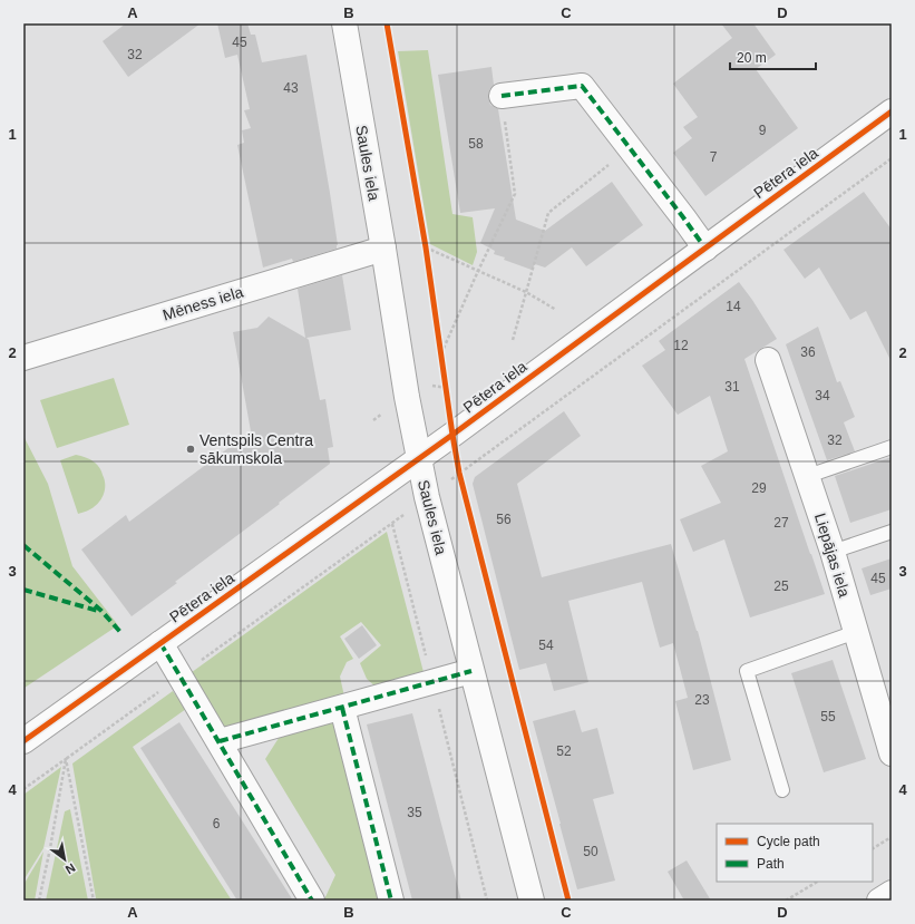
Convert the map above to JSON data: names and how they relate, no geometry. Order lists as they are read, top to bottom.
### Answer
{
  "streets": {
    "street": [
      "Saules iela",
      "Pētera iela",
      "Mēness iela",
      "Liepājas iela"
    ]
  },
  "crossings": [
    ["Saules iela", "Pētera iela"],
    ["Saules iela", "Mēness iela"]
  ],
  "places": ["Ventspils Centra sākumskola"],
  "house_numbers": [
    "45",
    "32",
    "43",
    "9",
    "58",
    "7",
    "14",
    "12",
    "36",
    "31",
    "34",
    "32",
    "29",
    "56",
    "27",
    "45",
    "25",
    "54",
    "23",
    "55",
    "52",
    "35",
    "6",
    "50"
  ],
  "legend": ["Cycle path", "Path"],
  "scale_bar": "20 m",
  "north": "bottom right",
  "grid": {
    "columns": [
      "A",
      "B",
      "C",
      "D"
    ],
    "rows": [
      "1",
      "2",
      "3",
      "4"
    ]
  }
}
